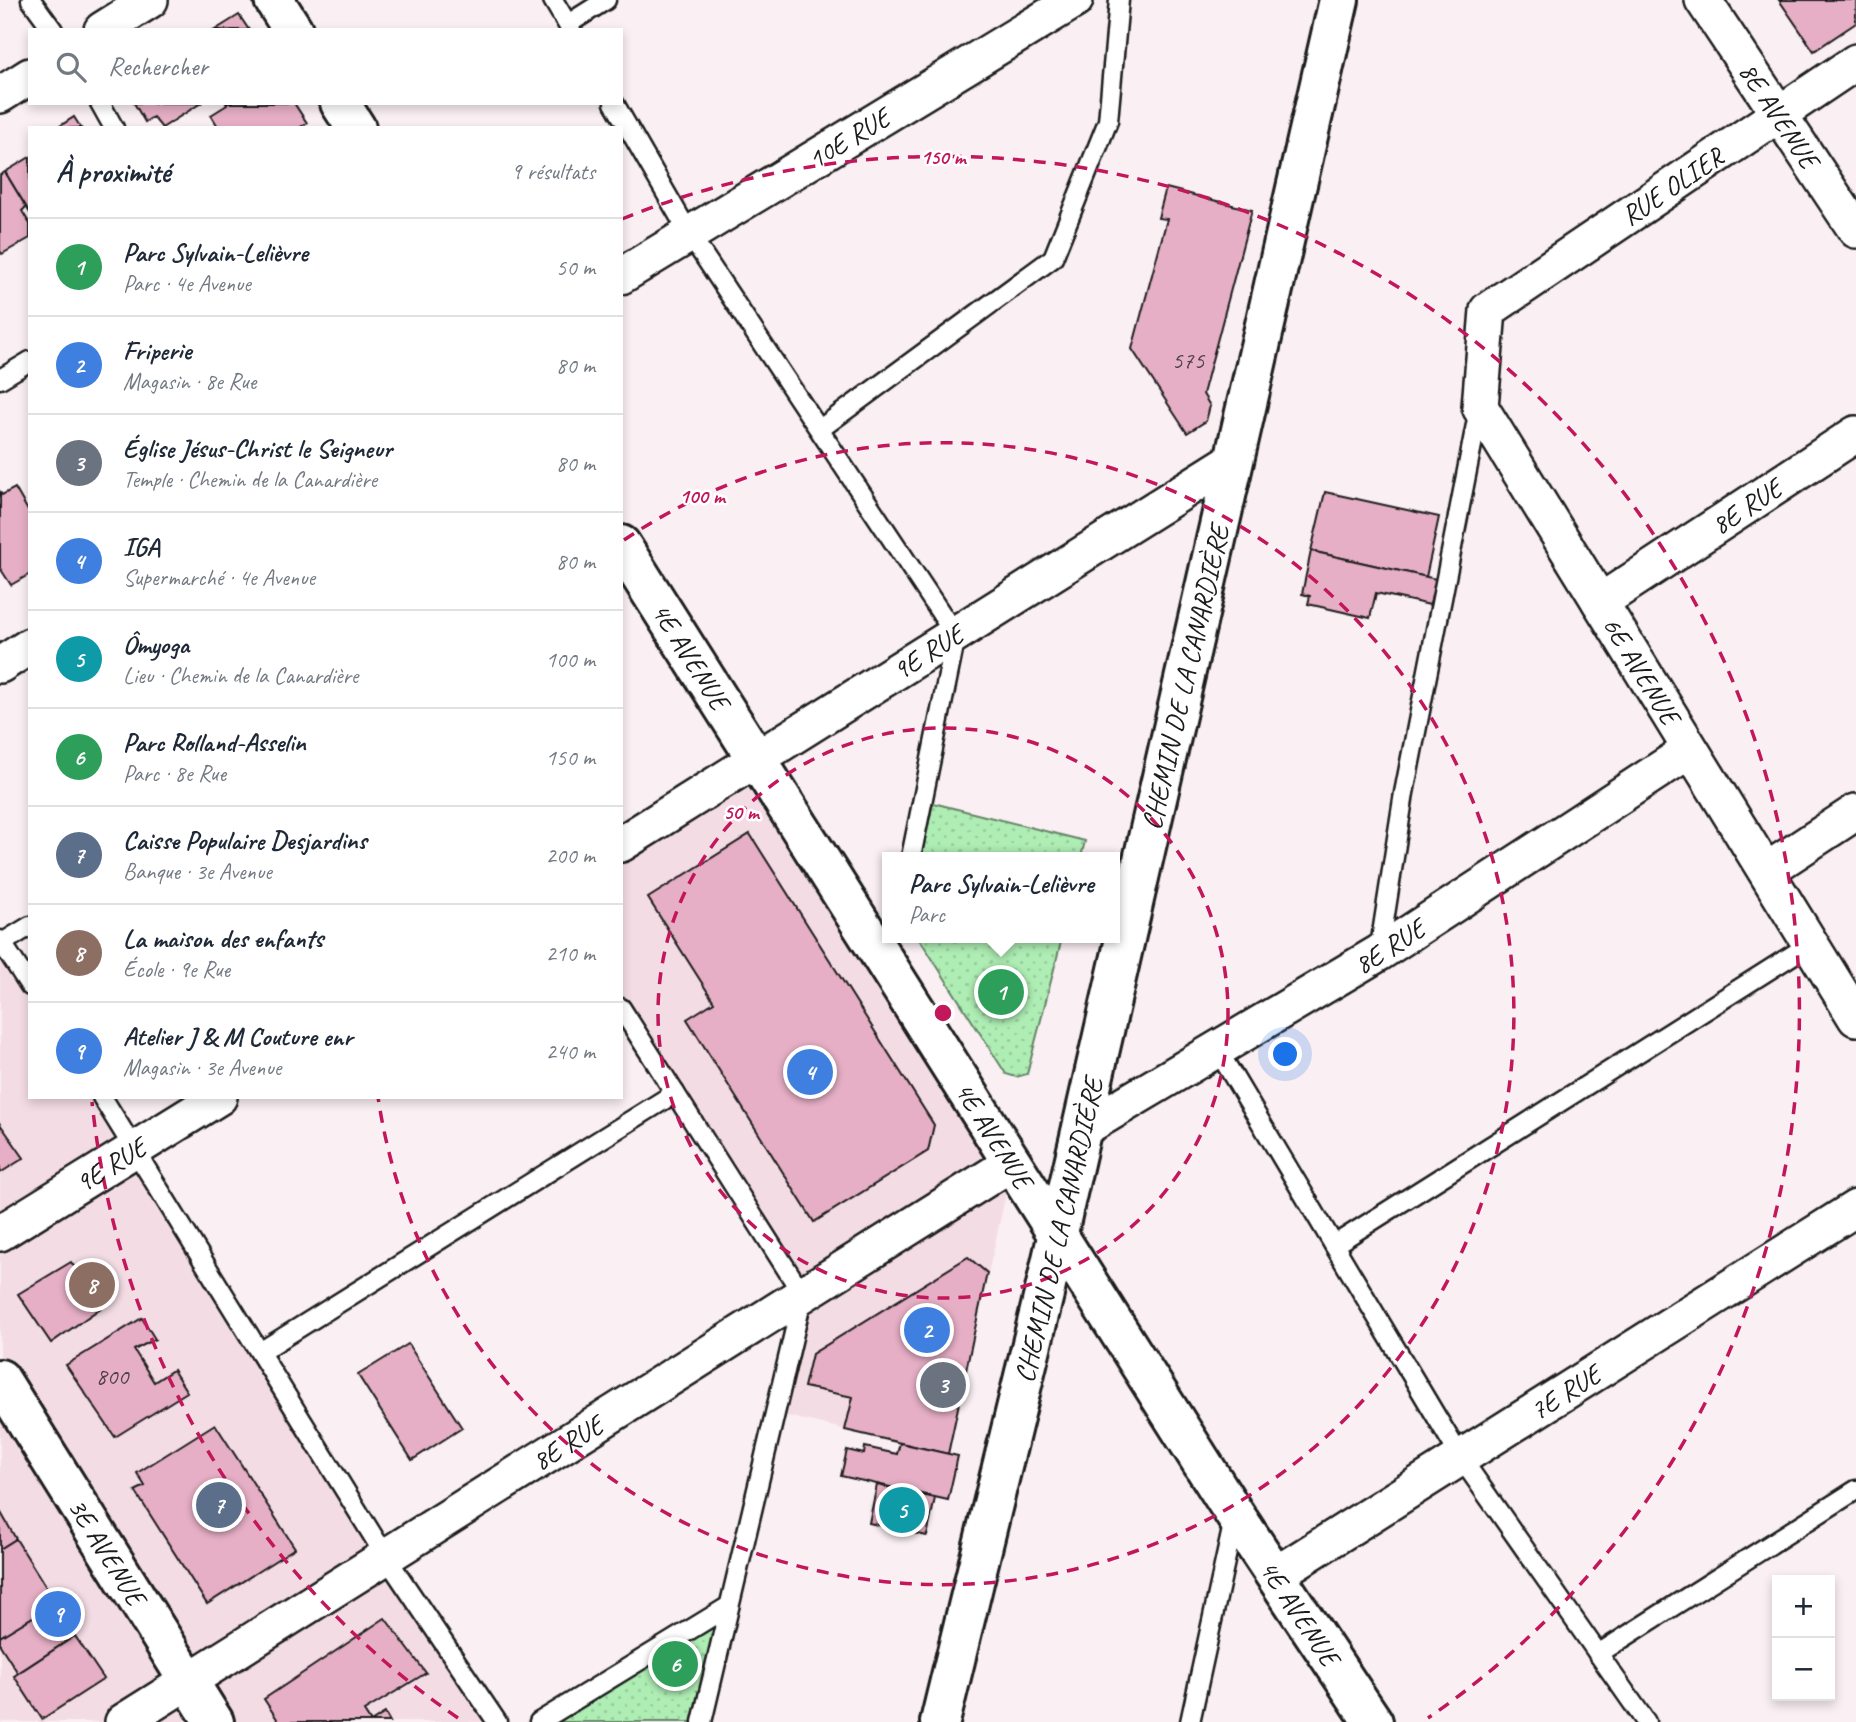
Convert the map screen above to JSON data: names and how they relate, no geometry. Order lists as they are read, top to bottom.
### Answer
{
  "streets": {
    "main road": ["4E AVENUE", "CHEMIN DE LA CANARDIÈRE", "3E AVENUE"],
    "street": [
      "8E AVENUE",
      "10E RUE",
      "RUE OLIER",
      "8E RUE",
      "9E RUE",
      "6E AVENUE",
      "7E RUE"
    ]
  },
  "crossings": [
    ["8E AVENUE", "RUE OLIER"],
    ["RUE OLIER", "6E AVENUE"],
    ["8E RUE", "4E AVENUE"],
    ["8E RUE", "6E AVENUE"],
    ["8E RUE", "CHEMIN DE LA CANARDIÈRE"],
    ["8E RUE", "3E AVENUE"],
    ["9E RUE", "4E AVENUE"],
    ["9E RUE", "CHEMIN DE LA CANARDIÈRE"],
    ["4E AVENUE", "CHEMIN DE LA CANARDIÈRE"],
    ["4E AVENUE", "7E RUE"]
  ],
  "house_numbers": ["575", "800"],
  "page": {
    "search": "Rechercher",
    "heading": ["À proximité", "9 résultats"],
    "list": [
      {
        "mark": "1",
        "name": "Parc Sylvain-Lelièvre",
        "note": "Parc · 4e Avenue",
        "value": "50 m"
      },
      {
        "mark": "2",
        "name": "Friperie",
        "note": "Magasin · 8e Rue",
        "value": "80 m"
      },
      {
        "mark": "3",
        "name": "Église Jésus-Christ le Seigneur",
        "note": "Temple · Chemin de la Canardière",
        "value": "80 m"
      },
      {
        "mark": "4",
        "name": "IGA",
        "note": "Supermarché · 4e Avenue",
        "value": "80 m"
      },
      {
        "mark": "5",
        "name": "Ômyoga",
        "note": "Lieu · Chemin de la Canardière",
        "value": "100 m"
      },
      {
        "mark": "6",
        "name": "Parc Rolland-Asselin",
        "note": "Parc · 8e Rue",
        "value": "150 m"
      },
      {
        "mark": "7",
        "name": "Caisse Populaire Desjardins",
        "note": "Banque · 3e Avenue",
        "value": "200 m"
      },
      {
        "mark": "8",
        "name": "La maison des enfants",
        "note": "École · 9e Rue",
        "value": "210 m"
      },
      {
        "mark": "9",
        "name": "Atelier J & M Couture enr",
        "note": "Magasin · 3e Avenue",
        "value": "240 m"
      }
    ],
    "popup": ["Parc Sylvain-Lelièvre", "Parc"],
    "pins": [
      "1",
      "4",
      "8",
      "2",
      "3",
      "7",
      "5",
      "9",
      "6"
    ],
    "map_buttons": ["+", "−"]
  },
  "rings": ["150 m", "100 m", "50 m"]
}
